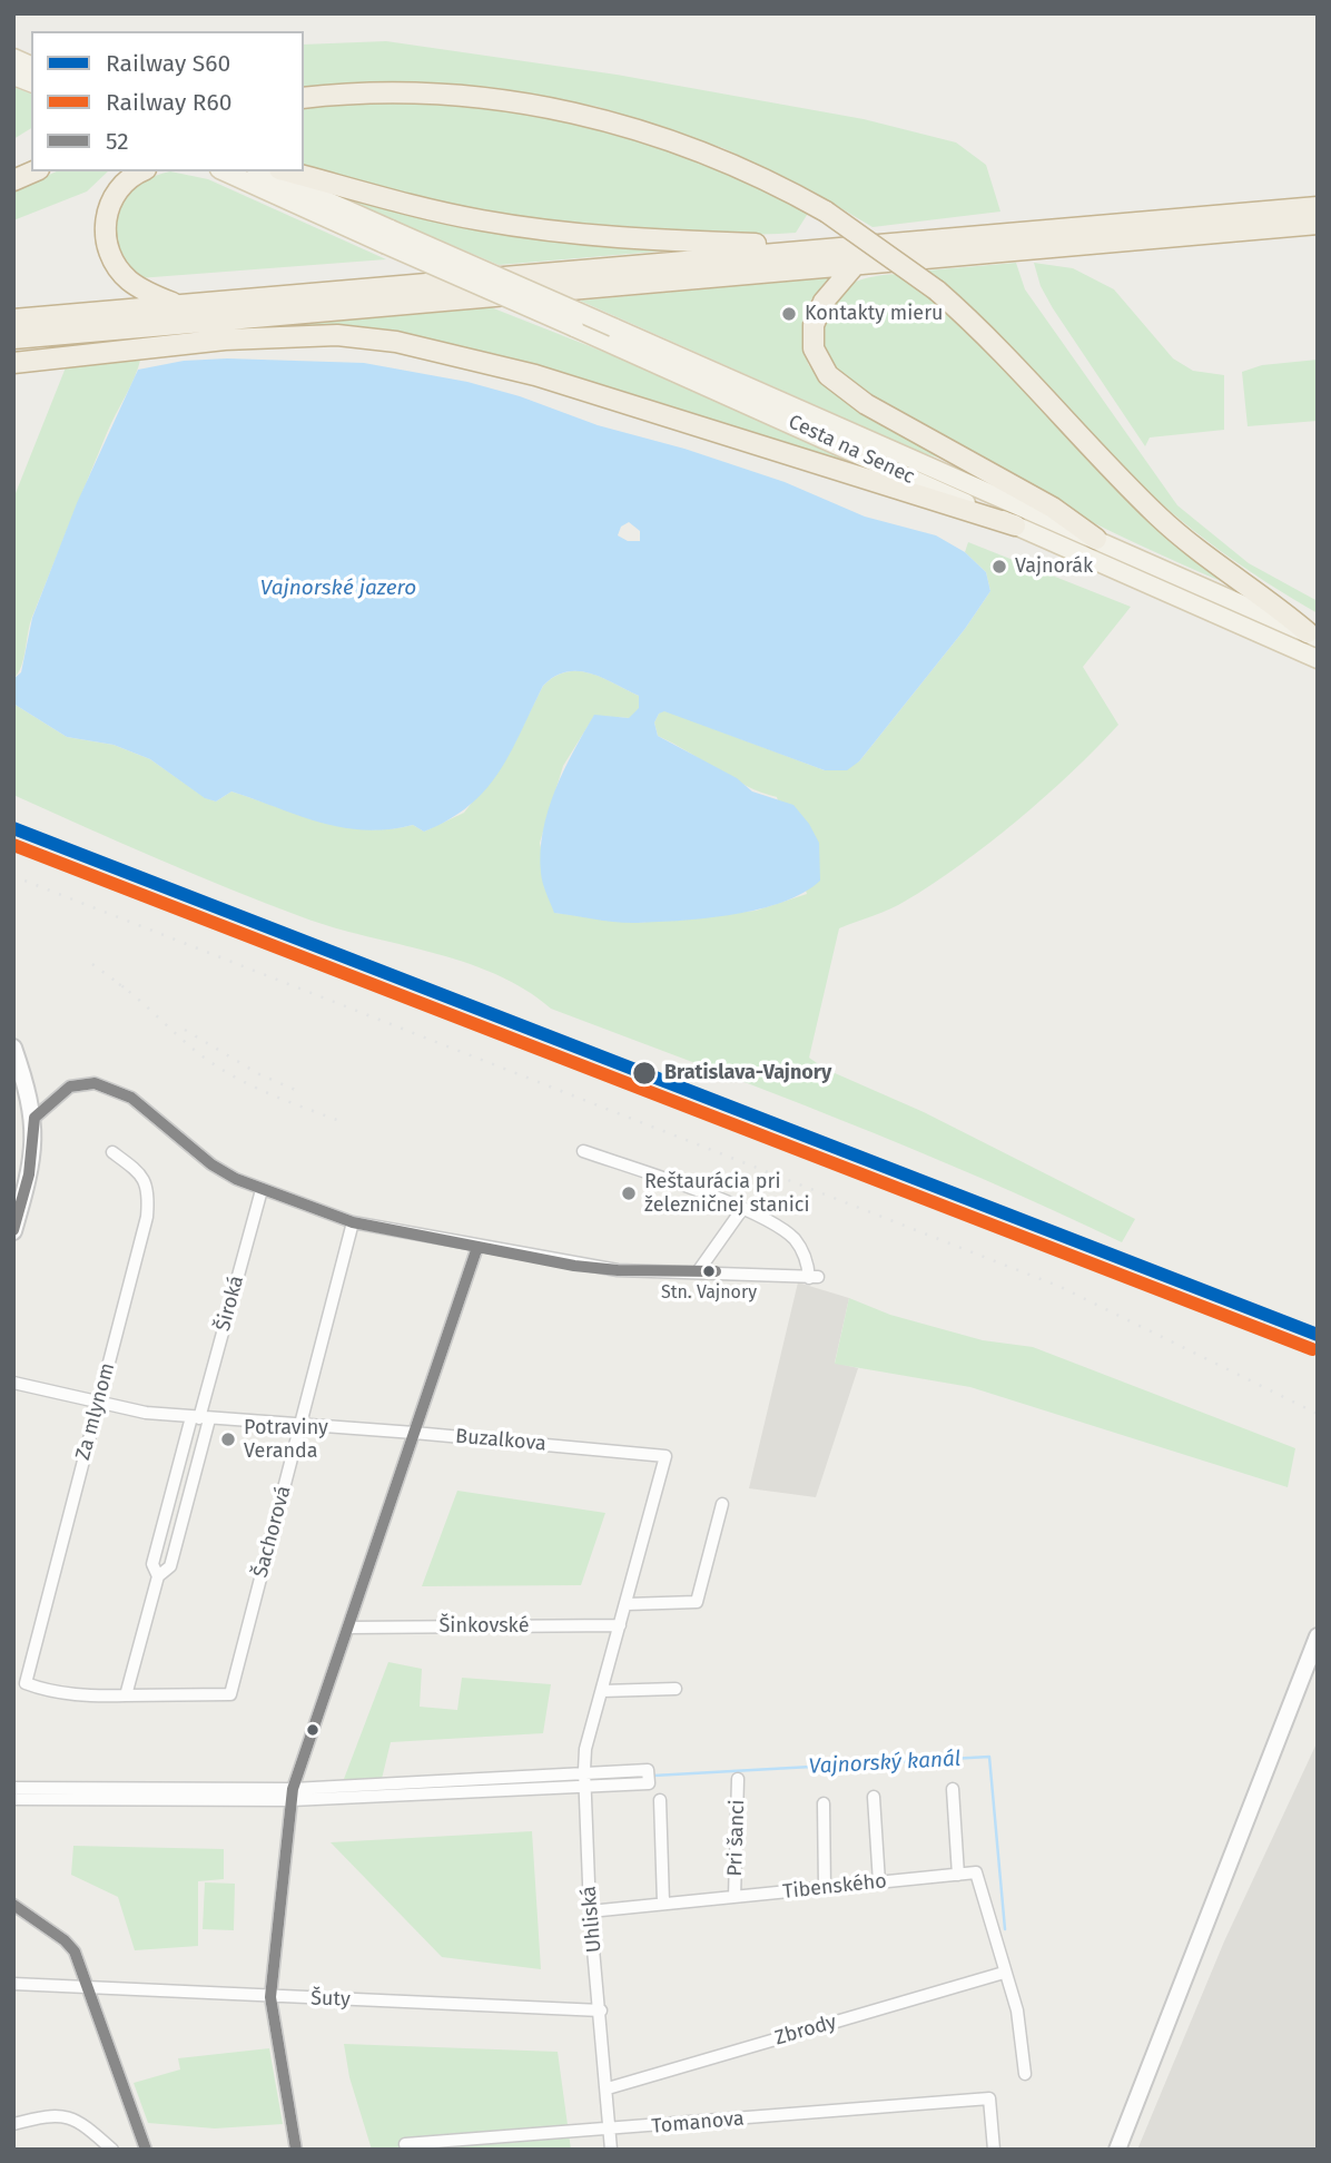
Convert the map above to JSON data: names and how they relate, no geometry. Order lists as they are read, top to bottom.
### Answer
{
  "streets": {
    "main road": ["Cesta na Senec"],
    "street": [
      "Široká",
      "Za mlynom",
      "Buzalkova",
      "Šachorová",
      "Šinkovské",
      "Pri šanci",
      "Tibenského",
      "Uhliská",
      "Šuty",
      "Zbrody",
      "Tomanova"
    ]
  },
  "crossings": [
    ["Široká", "Za mlynom"],
    ["Široká", "Buzalkova"],
    ["Široká", "Šachorová"],
    ["Za mlynom", "Buzalkova"],
    ["Za mlynom", "Šachorová"],
    ["Buzalkova", "Šachorová"],
    ["Buzalkova", "Uhliská"],
    ["Šinkovské", "Uhliská"],
    ["Pri šanci", "Tibenského"],
    ["Tibenského", "Uhliská"],
    ["Uhliská", "Šuty"],
    ["Uhliská", "Zbrody"],
    ["Uhliská", "Tomanova"]
  ],
  "water": ["Vajnorské jazero", "Vajnorský kanál"],
  "places": [
    "Kontakty mieru",
    "Vajnorák",
    "Bratislava-Vajnory",
    "Reštaurácia pri železničnej stanici",
    "Stn. Vajnory",
    "Potraviny Veranda"
  ],
  "lines": ["rail line S60", "rail line R60", "transit line 52"],
  "legend": ["Railway S60", "Railway R60", "52"]
}
